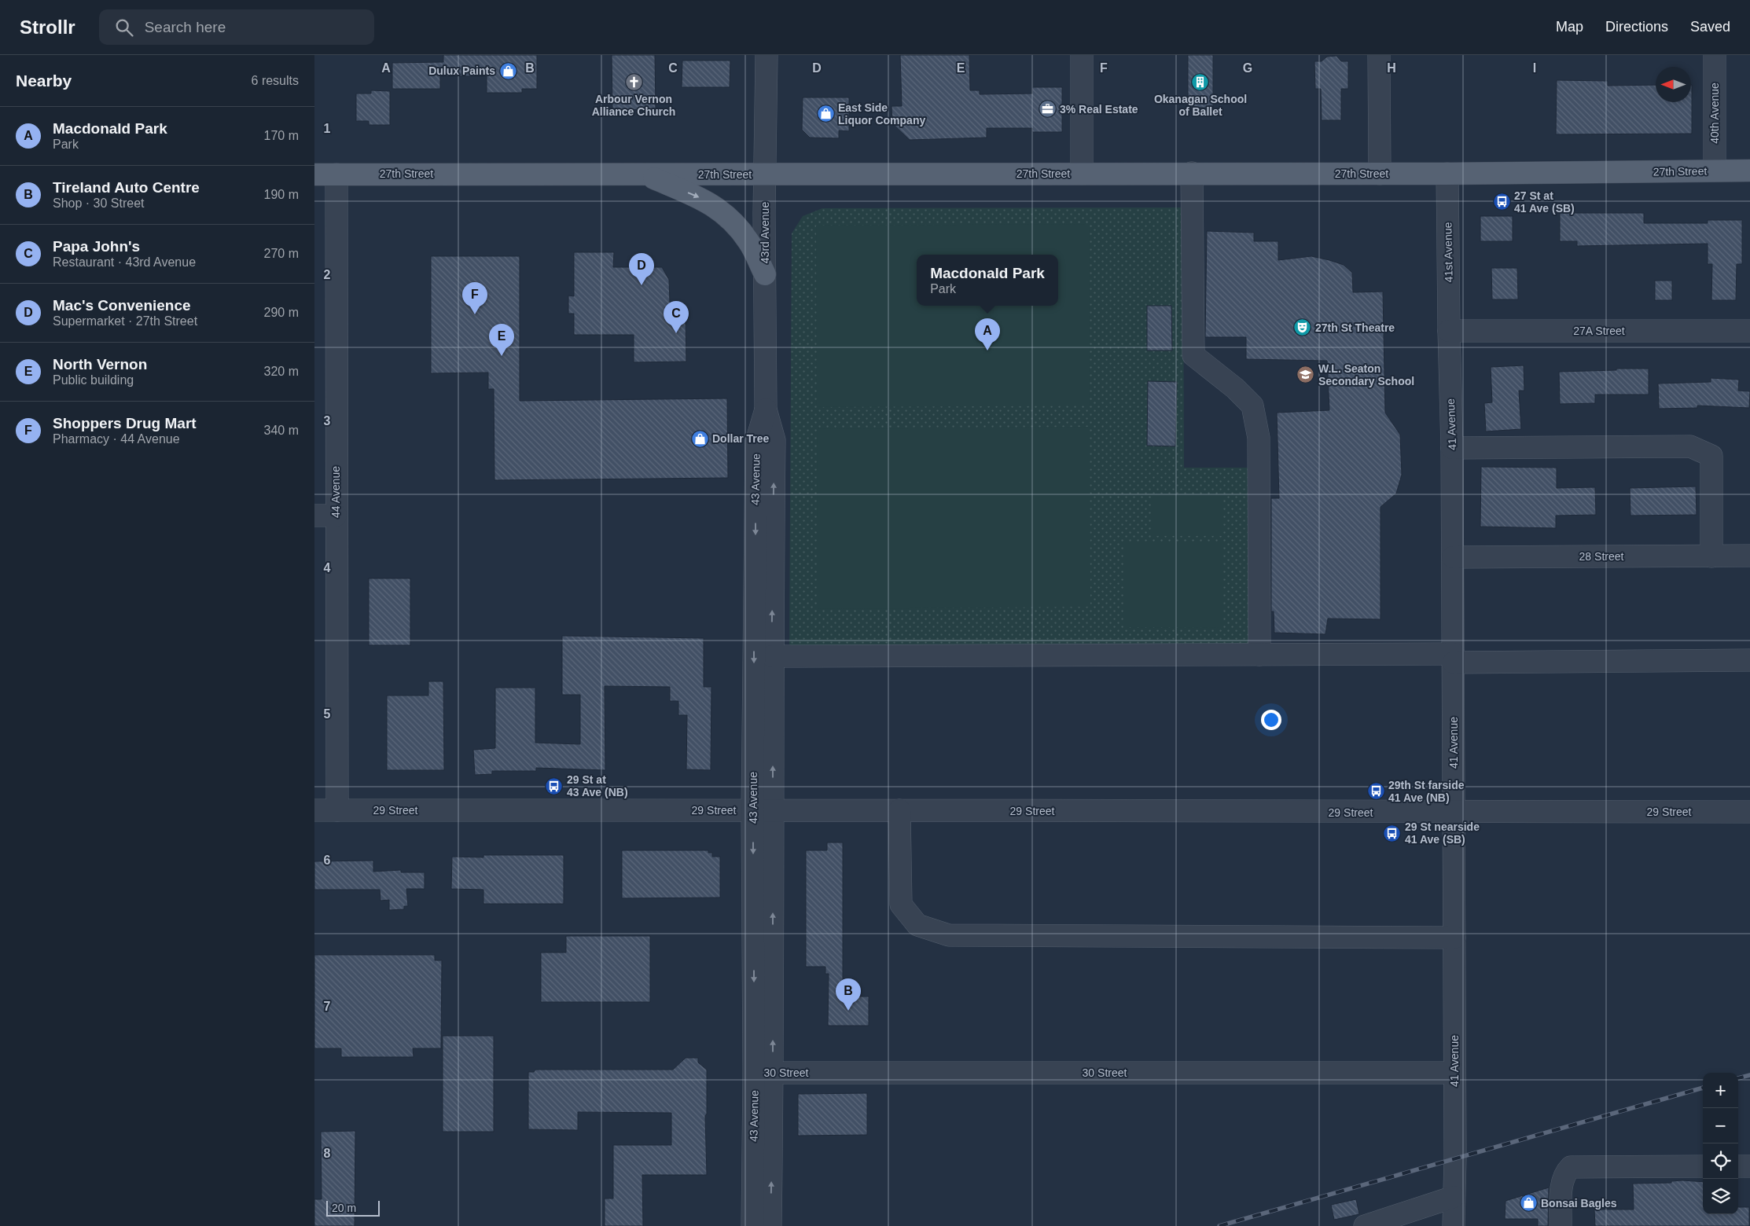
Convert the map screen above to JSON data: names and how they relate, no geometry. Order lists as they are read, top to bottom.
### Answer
{
  "streets": {
    "main road": ["27th Street"],
    "street": [
      "40th Avenue",
      "43rd Avenue",
      "41st Avenue",
      "27A Street",
      "41 Avenue",
      "43 Avenue",
      "44 Avenue",
      "28 Street",
      "29 Street",
      "30 Street"
    ]
  },
  "crossings": [
    ["40th Avenue", "27th Street"],
    ["27th Street", "43rd Avenue"],
    ["27th Street", "41st Avenue"],
    ["27th Street", "44 Avenue"],
    ["43rd Avenue", "43 Avenue"],
    ["41st Avenue", "27A Street"],
    ["41st Avenue", "41 Avenue"],
    ["27A Street", "41 Avenue"],
    ["41 Avenue", "28 Street"],
    ["41 Avenue", "29 Street"],
    ["41 Avenue", "30 Street"],
    ["43 Avenue", "29 Street"],
    ["43 Avenue", "30 Street"],
    ["44 Avenue", "29 Street"]
  ],
  "places": {
    "shop": [
      "Dulux Paints",
      "East Side Liquor Company",
      "Dollar Tree",
      "Bonsai Bagles"
    ],
    "church": ["Arbour Vernon Alliance Church"],
    "building": ["Okanagan School of Ballet"],
    "office": ["3% Real Estate"],
    "bus stop": [
      "27 St at 41 Ave (SB)",
      "29 St at 43 Ave (NB)",
      "29th St farside 41 Ave (NB)",
      "29 St nearside 41 Ave (SB)"
    ],
    "theatre": ["27th St Theatre"],
    "school or university": ["W.L. Seaton Secondary School"]
  },
  "scale_bar": "20 m",
  "north": "left",
  "page": {
    "header": "Strollr",
    "search": "Search here",
    "nav": ["Map", "Directions", "Saved"],
    "heading": ["Nearby", "6 results"],
    "list": [
      {
        "mark": "A",
        "name": "Macdonald Park",
        "note": "Park",
        "value": "170 m"
      },
      {
        "mark": "B",
        "name": "Tireland Auto Centre",
        "note": "Shop · 30 Street",
        "value": "190 m"
      },
      {
        "mark": "C",
        "name": "Papa John's",
        "note": "Restaurant · 43rd Avenue",
        "value": "270 m"
      },
      {
        "mark": "D",
        "name": "Mac's Convenience",
        "note": "Supermarket · 27th Street",
        "value": "290 m"
      },
      {
        "mark": "E",
        "name": "North Vernon",
        "note": "Public building",
        "value": "320 m"
      },
      {
        "mark": "F",
        "name": "Shoppers Drug Mart",
        "note": "Pharmacy · 44 Avenue",
        "value": "340 m"
      }
    ],
    "pins": [
      "D",
      "F",
      "C",
      "A",
      "E",
      "B"
    ],
    "popup": ["Macdonald Park", "Park"],
    "map_buttons": ["+", "−"],
    "scale": "20 m"
  },
  "grid": {
    "columns": [
      "A",
      "B",
      "C",
      "D",
      "E",
      "F",
      "G",
      "H",
      "I"
    ],
    "rows": [
      "1",
      "2",
      "3",
      "4",
      "5",
      "6",
      "7",
      "8"
    ]
  }
}
